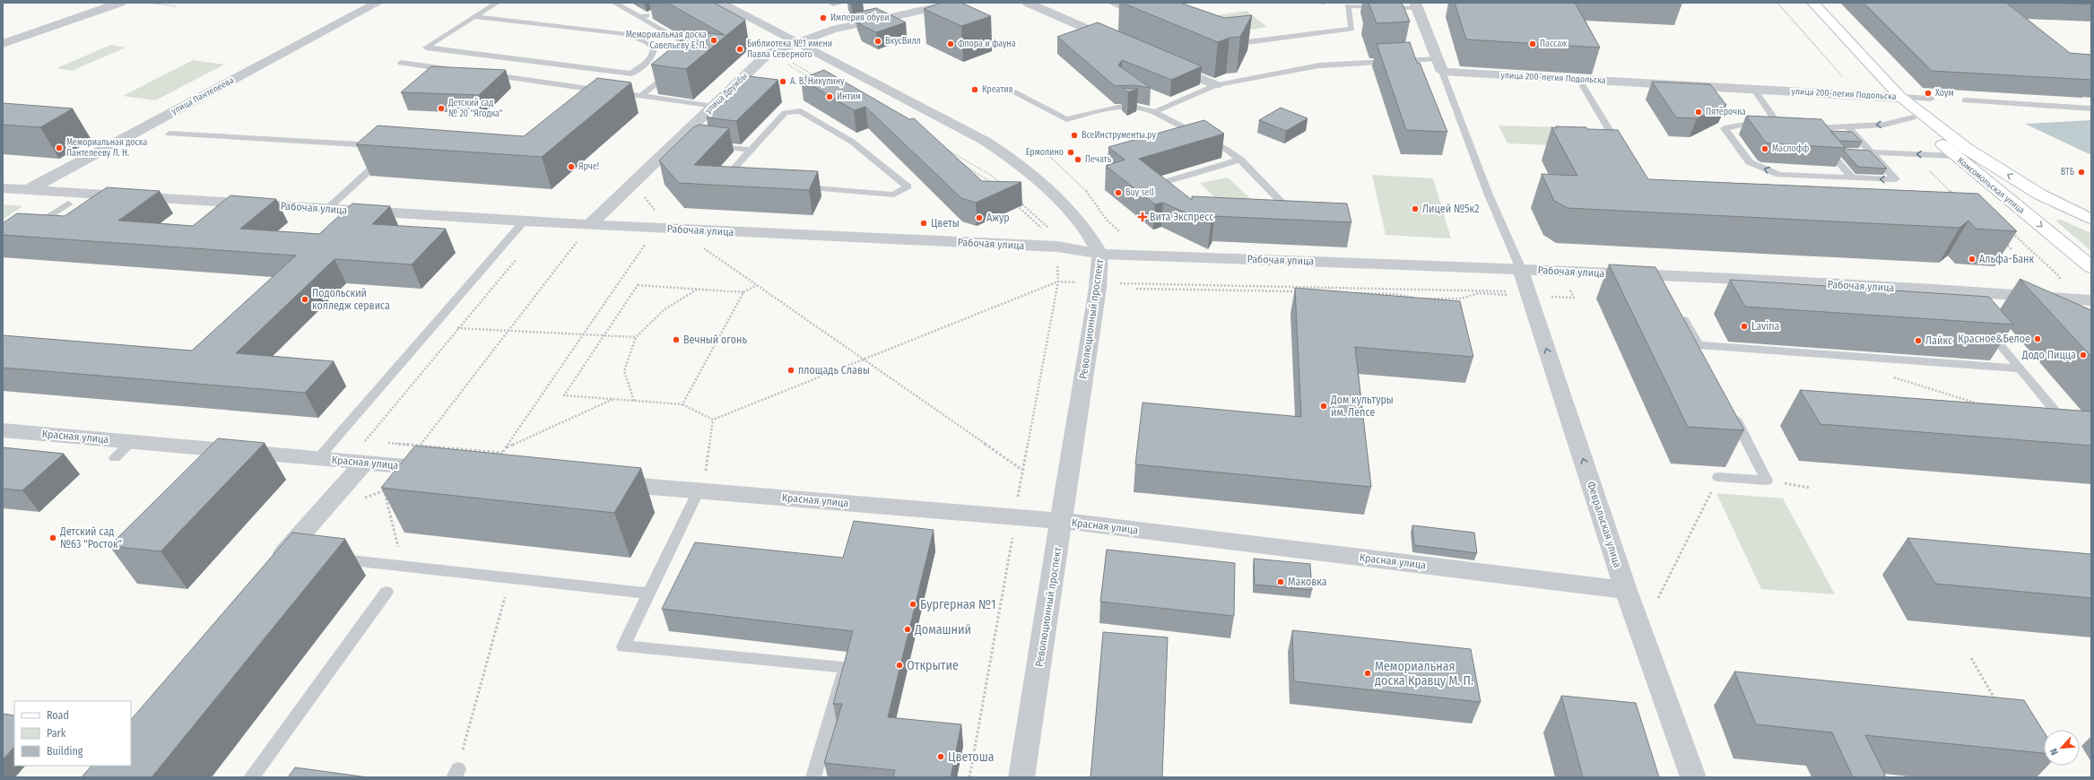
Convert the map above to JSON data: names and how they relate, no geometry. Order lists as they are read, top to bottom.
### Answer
{
  "streets": {
    "main road": ["Комсомольская улица"],
    "street": [
      "улица 200-летия Подольска",
      "улица Дружбы",
      "улица Пантелеева",
      "Рабочая улица",
      "Революционный проспект",
      "Красная улица",
      "Февральская улица"
    ]
  },
  "crossings": [
    ["улица 200-летия Подольска", "Комсомольская улица"],
    ["улица Дружбы", "Рабочая улица"],
    ["улица Дружбы", "Революционный проспект"],
    ["улица Пантелеева", "Рабочая улица"],
    ["Рабочая улица", "Революционный проспект"],
    ["Рабочая улица", "Февральская улица"],
    ["Революционный проспект", "Красная улица"],
    ["Красная улица", "Февральская улица"]
  ],
  "one_way": ["Февральская улица"],
  "places": {
    "other": [
      "Империя обуви",
      "Мемориальная доска Савельеву Е. П.",
      "ВкусВилл",
      "Флора и фауна",
      "Пассаж",
      "Библиотека №1 имени Павла Северного",
      "А. В. Никулину",
      "Креатив",
      "Хоум",
      "Интим",
      "Детский сад № 20 \"Ягодка\"",
      "Пятёрочка",
      "ВсеИнструменты.ру",
      "Мемориальная доска Пантелееву Л. Н.",
      "Маслофф",
      "Ермолино",
      "Печать",
      "Ярче!",
      "ВТБ",
      "Buy sell",
      "Лицей №5к2",
      "Ажур",
      "Цветы",
      "Альфа-Банк",
      "Подольский колледж сервиса",
      "Lavina",
      "Красное&Белое",
      "Вечный огонь",
      "Лайкс",
      "Додо Пицца",
      "площадь Славы",
      "Дом культуры им. Лепсе",
      "Детский сад №63 \"Росток\"",
      "Маковка",
      "Бургерная №1",
      "Домашний",
      "Открытие",
      "Мемориальная доска Кравцу М. П.",
      "Цветоша"
    ],
    "health": ["Вита Экспресс"]
  },
  "legend": ["Road", "Park", "Building"],
  "north": "bottom left"
}
